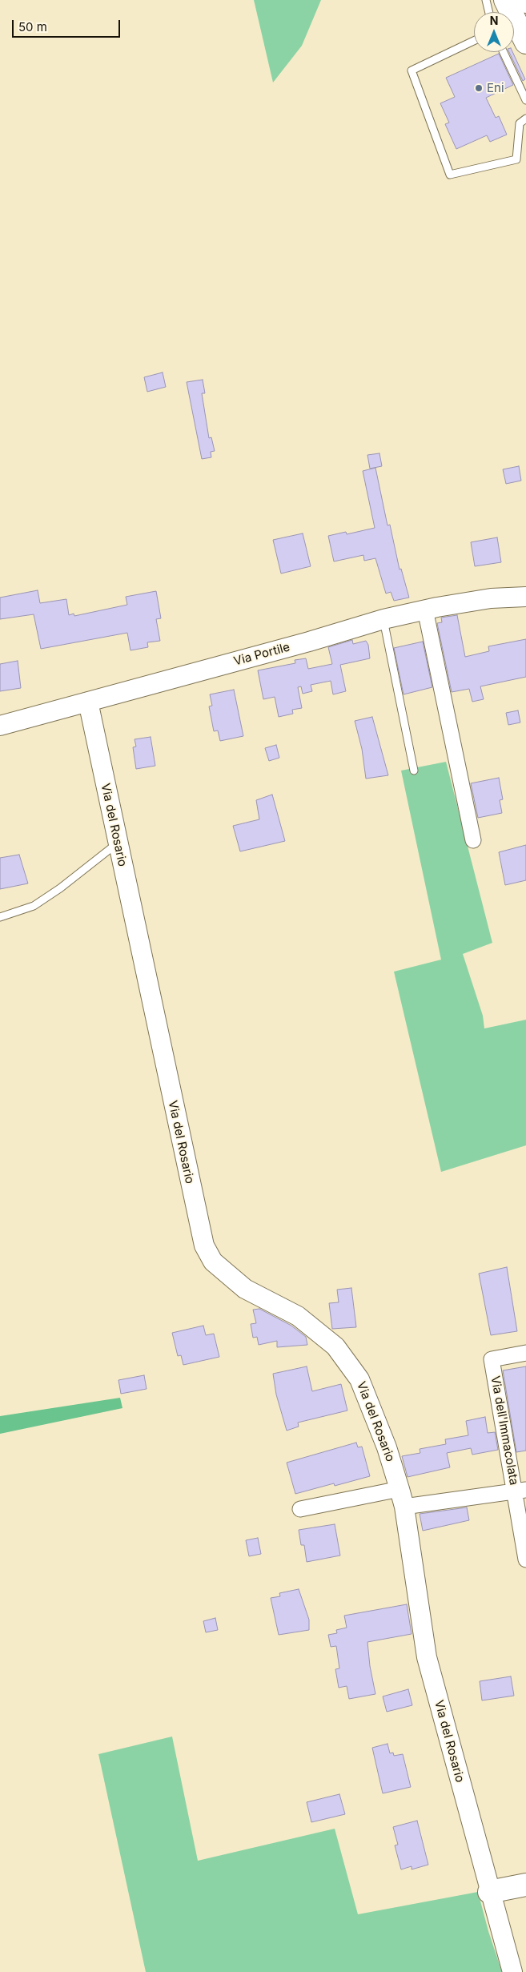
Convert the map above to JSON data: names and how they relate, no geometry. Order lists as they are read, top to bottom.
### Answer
{
  "streets": {
    "street": ["Via Portile", "Via del Rosario", "Via dell'Immacolata"]
  },
  "crossings": [
    ["Via Portile", "Via del Rosario"]
  ],
  "places": ["Eni"],
  "scale_bar": "50 m",
  "north": "top"
}
